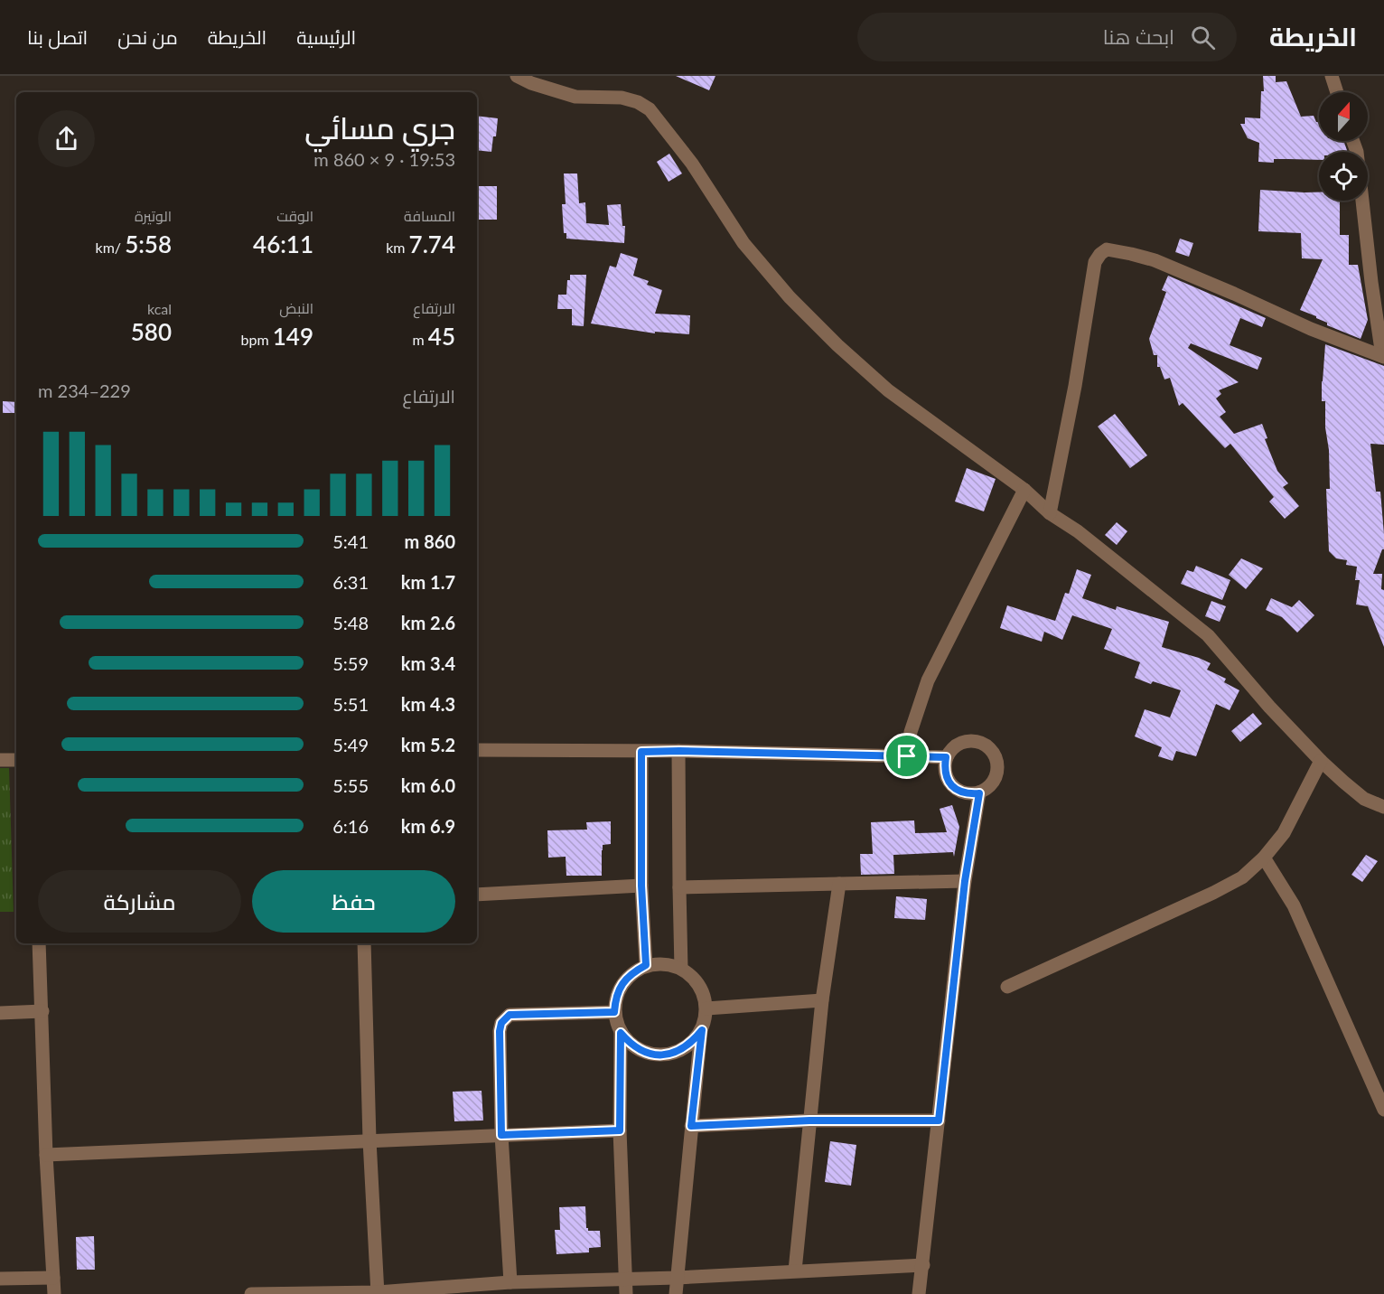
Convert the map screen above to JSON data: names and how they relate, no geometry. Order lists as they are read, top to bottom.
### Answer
{
  "north": "top",
  "page": {
    "header": "الخريطة",
    "search": "ابحث هنا",
    "nav": [
      "الرئيسية",
      "الخريطة",
      "من نحن",
      "اتصل بنا"
    ],
    "heading": ["جري مسائي", "19:53 · 9 × 860 m"],
    "stats": [
      ["المسافة", "7.74 km"],
      ["الوقت", "46:11"],
      ["الوتيرة", "5:58 /km"],
      ["الارتفاع", "45 m"],
      ["النبض", "149 bpm"],
      ["kcal", "580"]
    ],
    "chart": ["الارتفاع", "229–234 m"],
    "list": [
      {
        "name": "860 m",
        "note": "5:41"
      },
      {
        "name": "1.7 km",
        "note": "6:31"
      },
      {
        "name": "2.6 km",
        "note": "5:48"
      },
      {
        "name": "3.4 km",
        "note": "5:59"
      },
      {
        "name": "4.3 km",
        "note": "5:51"
      },
      {
        "name": "5.2 km",
        "note": "5:49"
      },
      {
        "name": "6.0 km",
        "note": "5:55"
      },
      {
        "name": "6.9 km",
        "note": "6:16"
      }
    ],
    "buttons": ["حفظ", "مشاركة"]
  }
}
